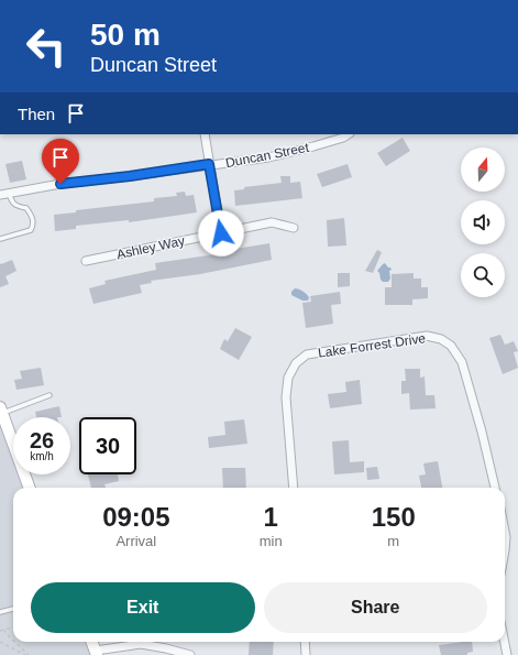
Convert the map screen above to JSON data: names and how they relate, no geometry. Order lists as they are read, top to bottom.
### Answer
{
  "streets": {
    "street": ["Duncan Street", "Ashley Way", "Lake Forrest Drive"]
  },
  "north": "top",
  "page": {
    "turn": ["50 m", "Duncan Street"],
    "then": "Then",
    "speed": "26 km/h",
    "limit": "30",
    "eta": [
      "09:05",
      "Arrival",
      "1",
      "min",
      "150",
      "m"
    ],
    "buttons": ["Exit", "Share"]
  }
}
